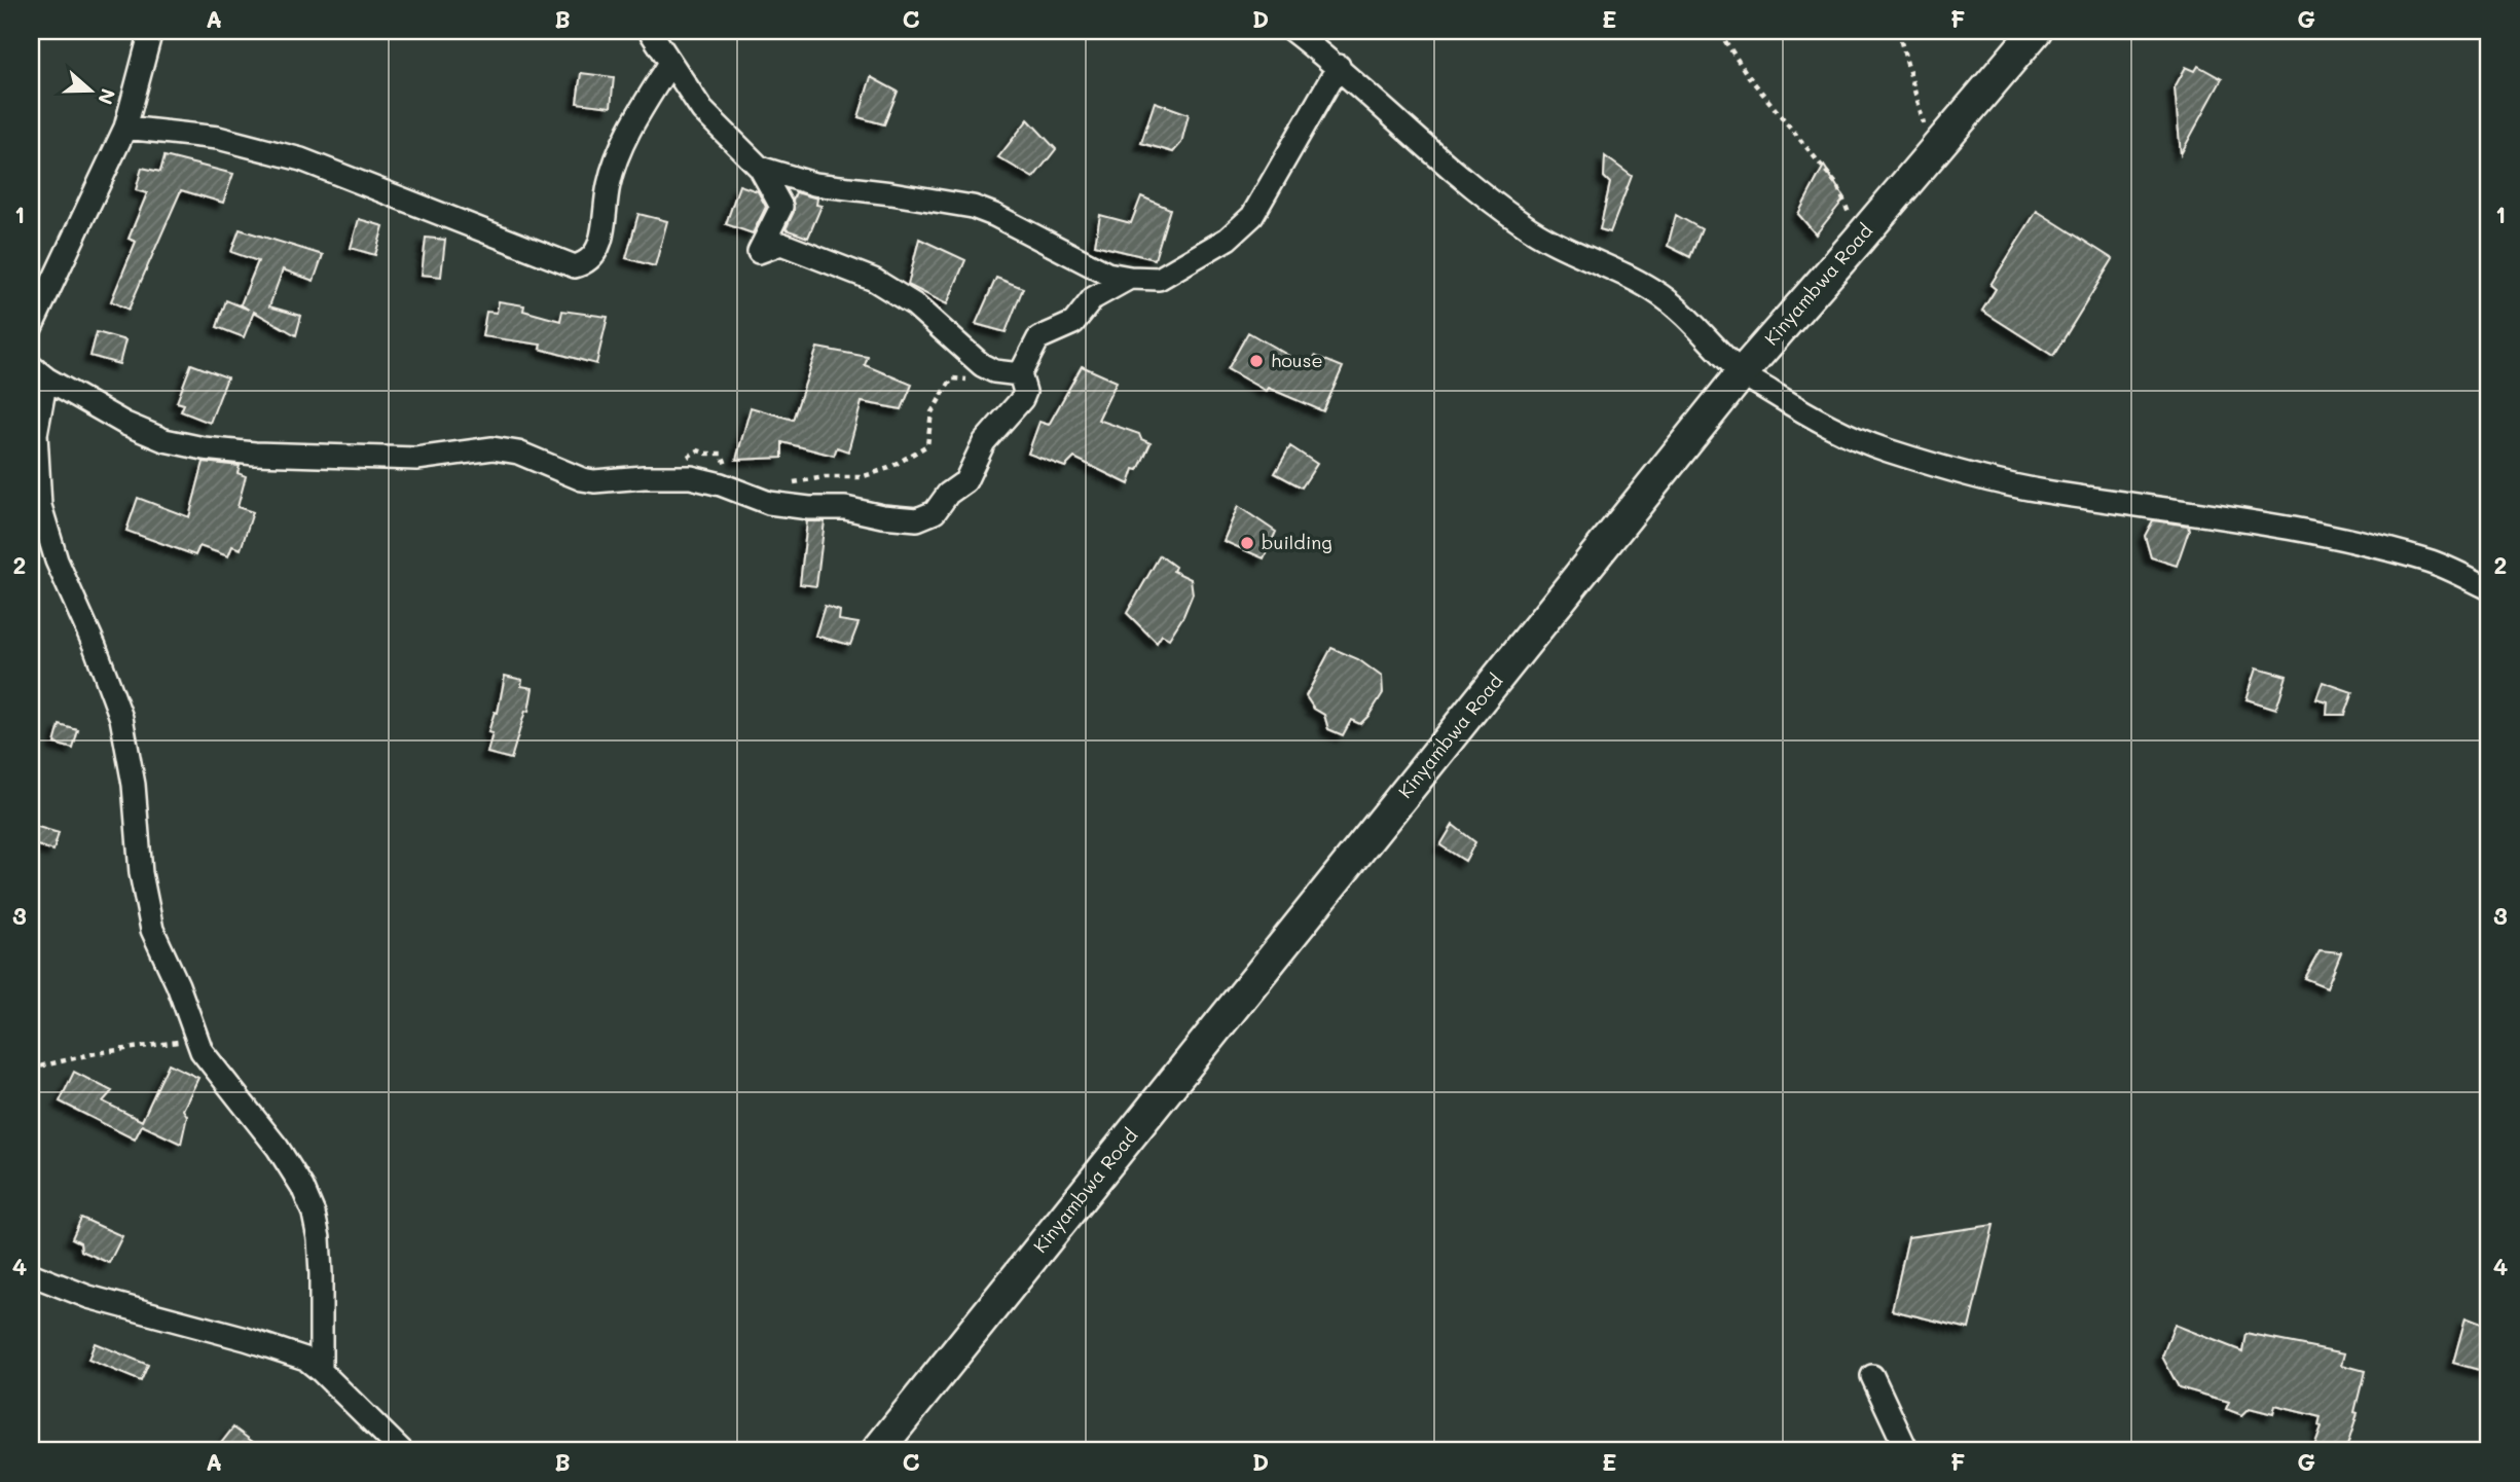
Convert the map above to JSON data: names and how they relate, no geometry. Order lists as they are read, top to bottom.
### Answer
{
  "streets": {
    "street": ["Kinyambwa Road"]
  },
  "places": ["house", "building"],
  "north": "right",
  "grid": {
    "columns": [
      "A",
      "B",
      "C",
      "D",
      "E",
      "F",
      "G"
    ],
    "rows": [
      "1",
      "2",
      "3",
      "4"
    ]
  }
}
